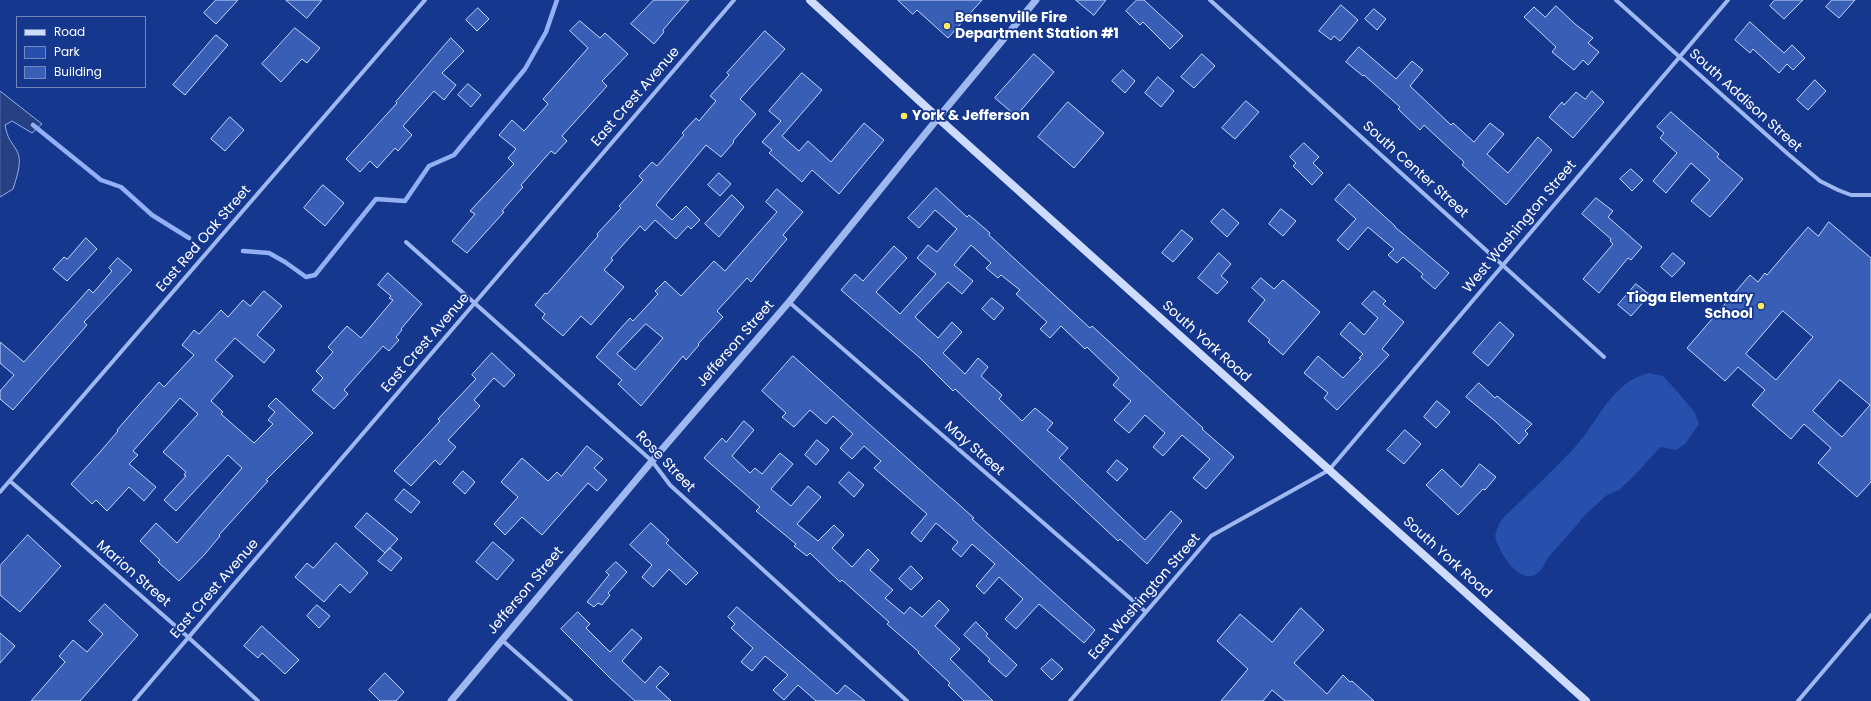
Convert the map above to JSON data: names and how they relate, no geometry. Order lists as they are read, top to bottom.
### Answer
{
  "streets": {
    "main road": ["South York Road"],
    "street": [
      "East Crest Avenue",
      "South Addison Street",
      "South Center Street",
      "West Washington Street",
      "East Red Oak Street",
      "Jefferson Street",
      "May Street",
      "Rose Street",
      "Marion Street",
      "East Washington Street"
    ]
  },
  "crossings": [
    ["East Crest Avenue", "Rose Street"],
    ["East Crest Avenue", "Marion Street"],
    ["South Addison Street", "West Washington Street"],
    ["South Center Street", "West Washington Street"],
    ["West Washington Street", "South York Road"],
    ["West Washington Street", "East Washington Street"],
    ["East Red Oak Street", "Marion Street"],
    ["South York Road", "Jefferson Street"],
    ["South York Road", "East Washington Street"],
    ["Jefferson Street", "May Street"],
    ["Jefferson Street", "Rose Street"],
    ["May Street", "East Washington Street"]
  ],
  "places": ["Bensenville Fire Department Station #1", "York & Jefferson", "Tioga Elementary School"],
  "legend": ["Road", "Park", "Building"]
}
